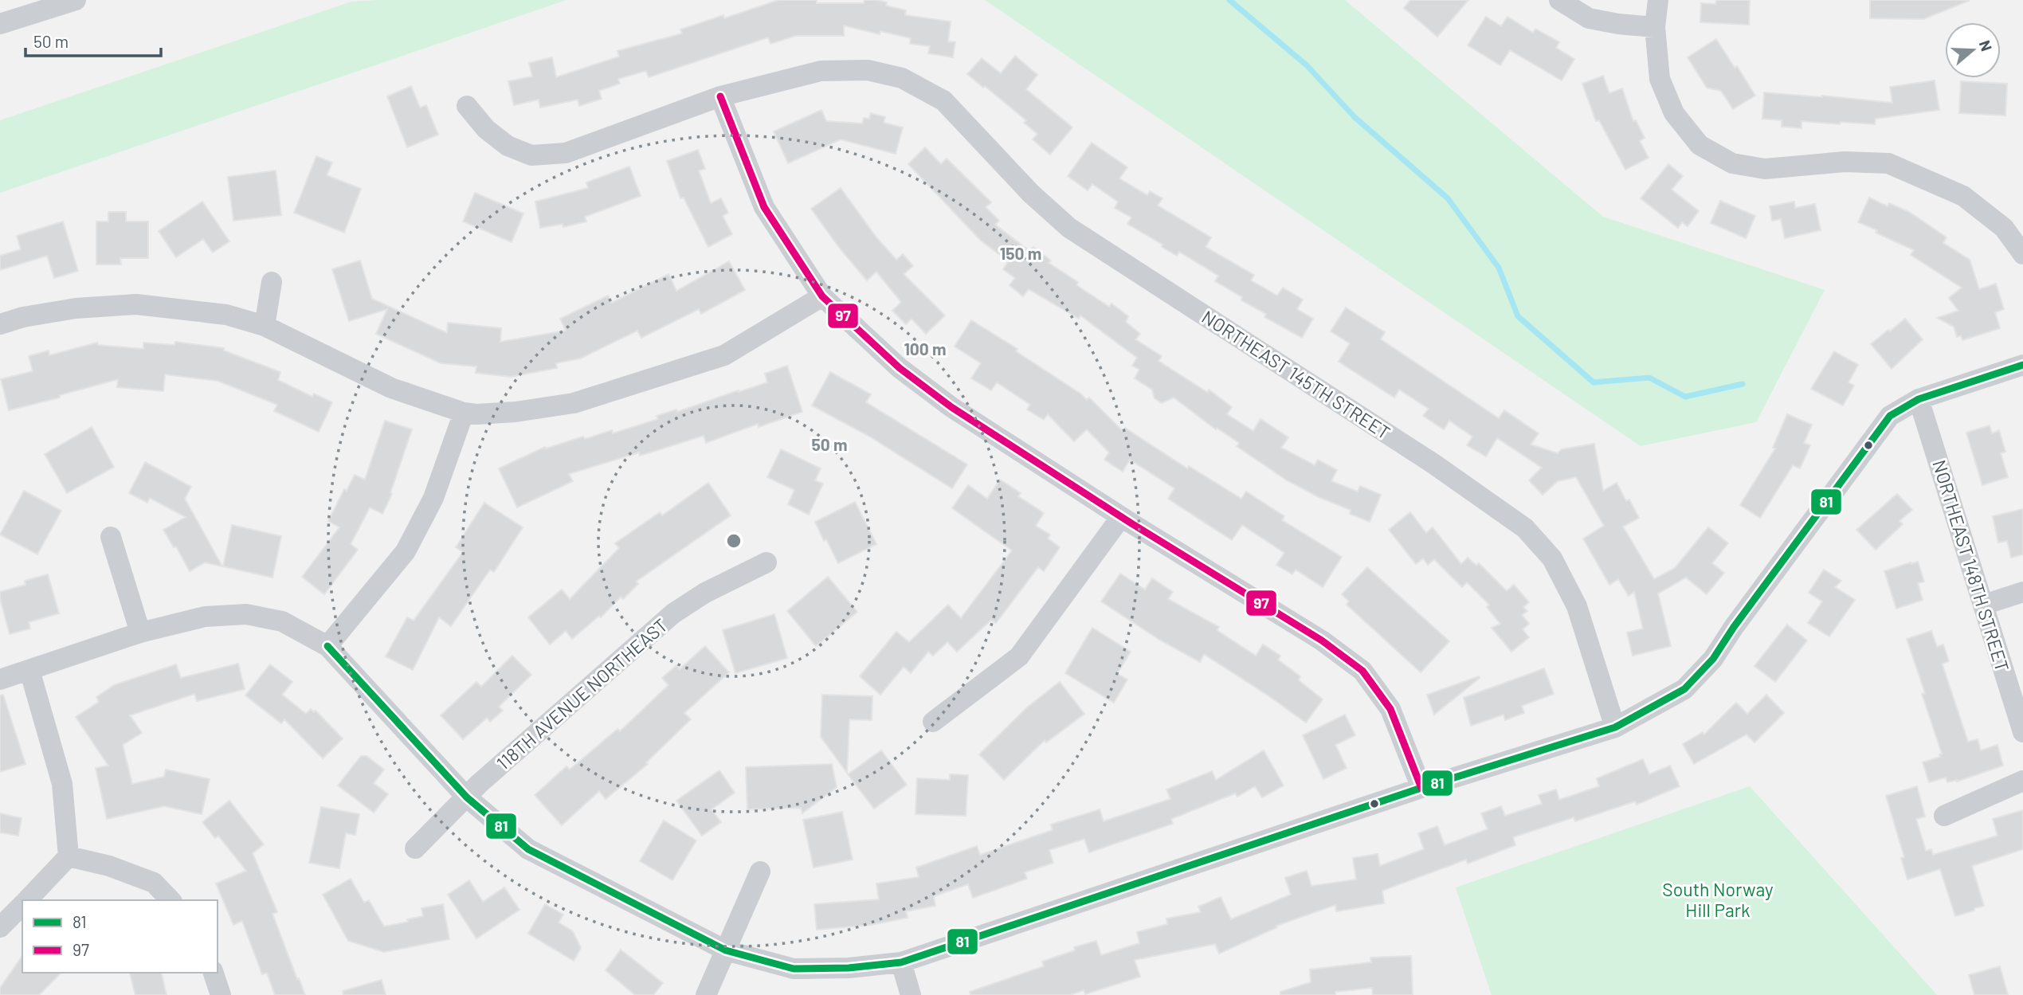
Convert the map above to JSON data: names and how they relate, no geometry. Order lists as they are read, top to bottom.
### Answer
{
  "streets": {
    "street": ["NORTHEAST 145TH STREET", "NORTHEAST 148TH STREET", "118TH AVENUE NORTHEAST"]
  },
  "parks": ["South Norway Hill Park"],
  "lines": ["transit line 97", "transit line 81"],
  "legend": ["81", "97"],
  "scale_bar": "50 m",
  "north": "right",
  "rings": ["150 m", "100 m", "50 m"]
}
